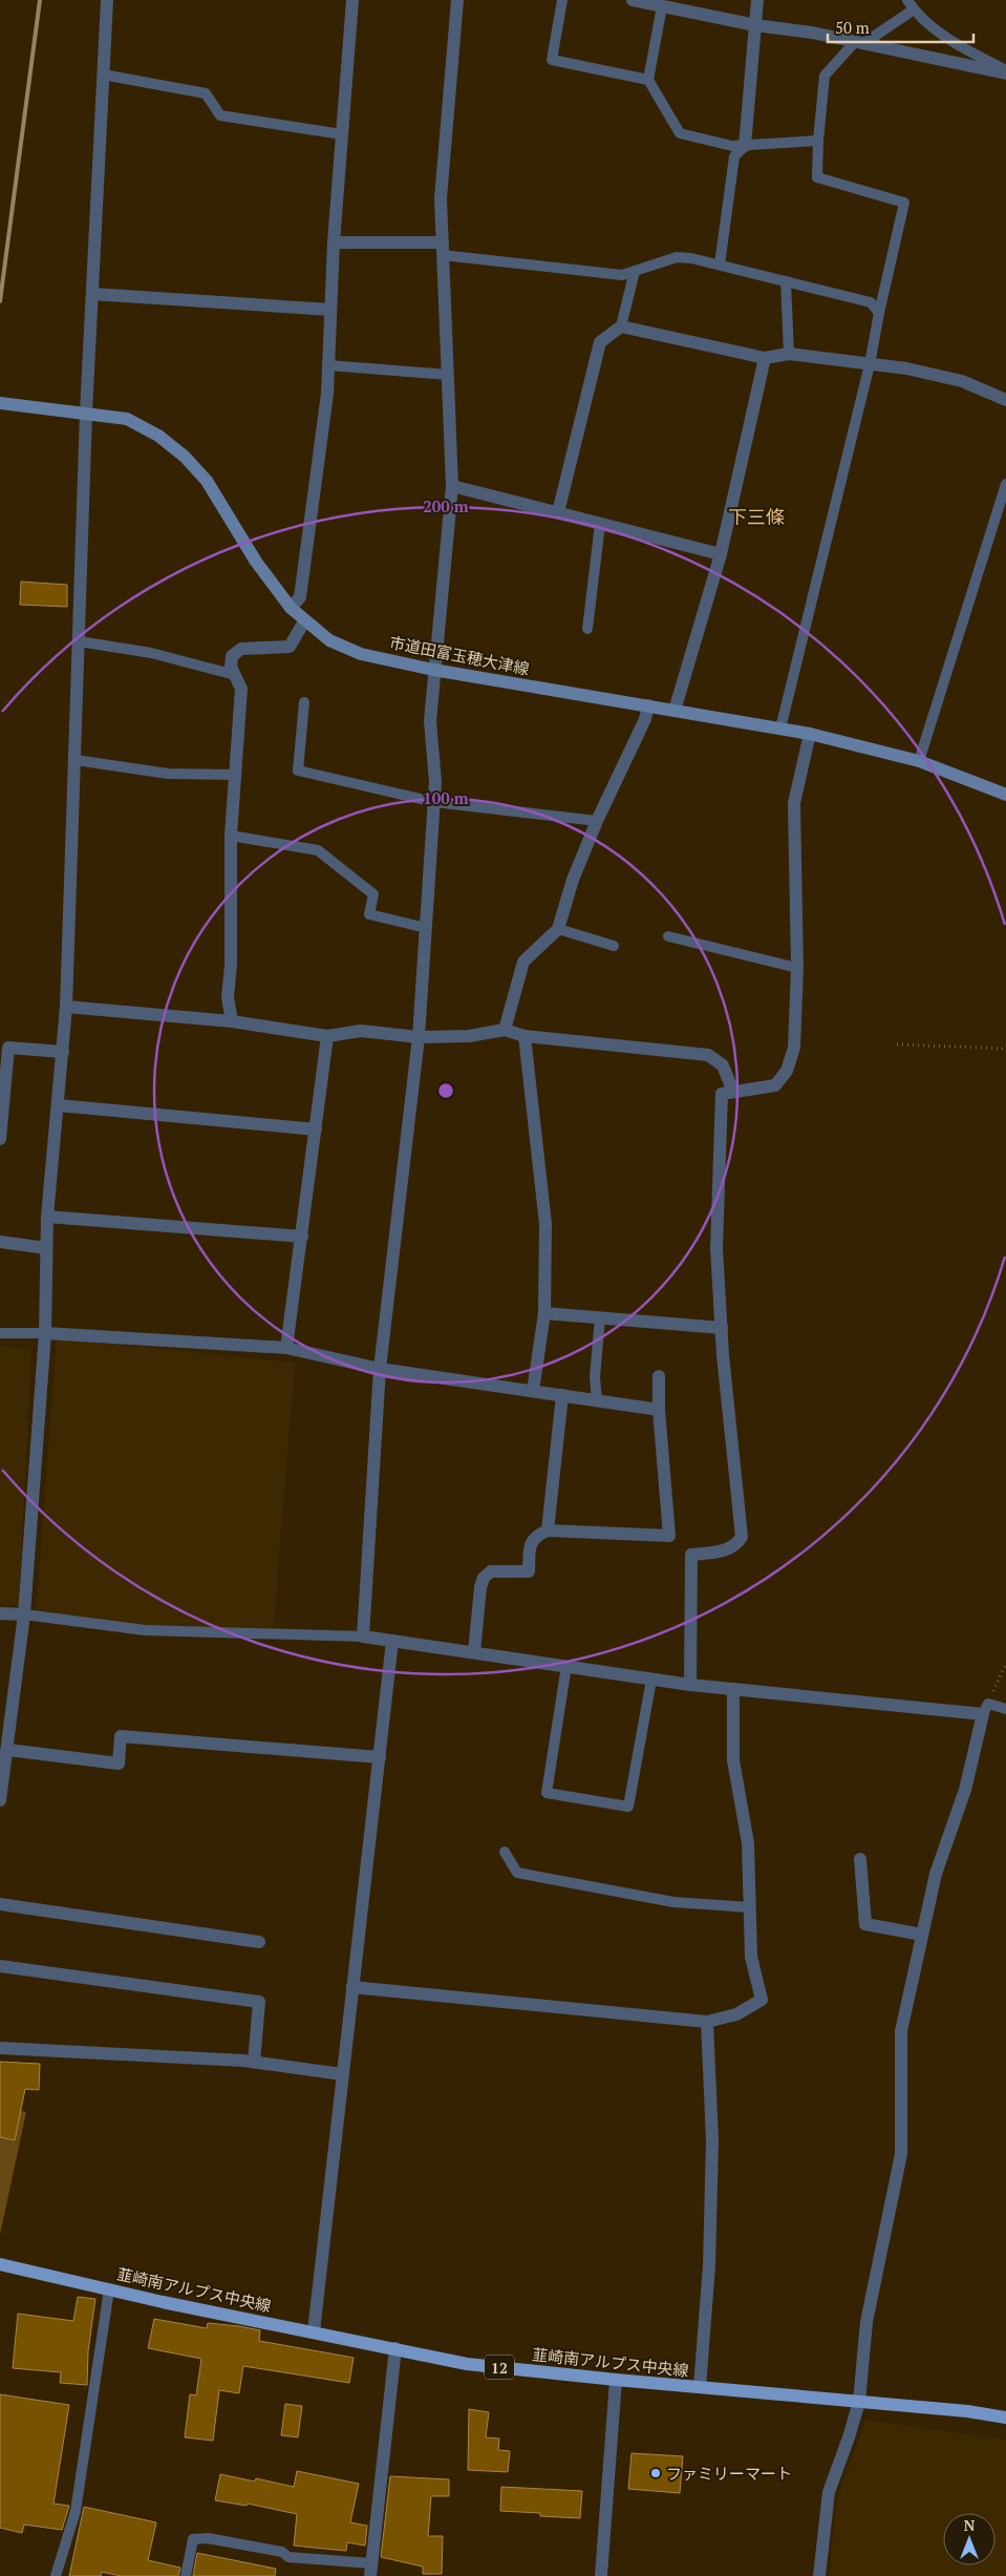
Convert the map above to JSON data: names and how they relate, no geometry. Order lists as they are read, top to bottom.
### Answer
{
  "streets": {
    "main road": ["韮崎南アルプス中央線", "12"],
    "street": ["市道田富玉穂大津線"]
  },
  "districts": ["下三條"],
  "places": ["ファミリーマート"],
  "scale_bar": "50 m",
  "north": "top",
  "rings": ["200 m", "100 m"]
}
